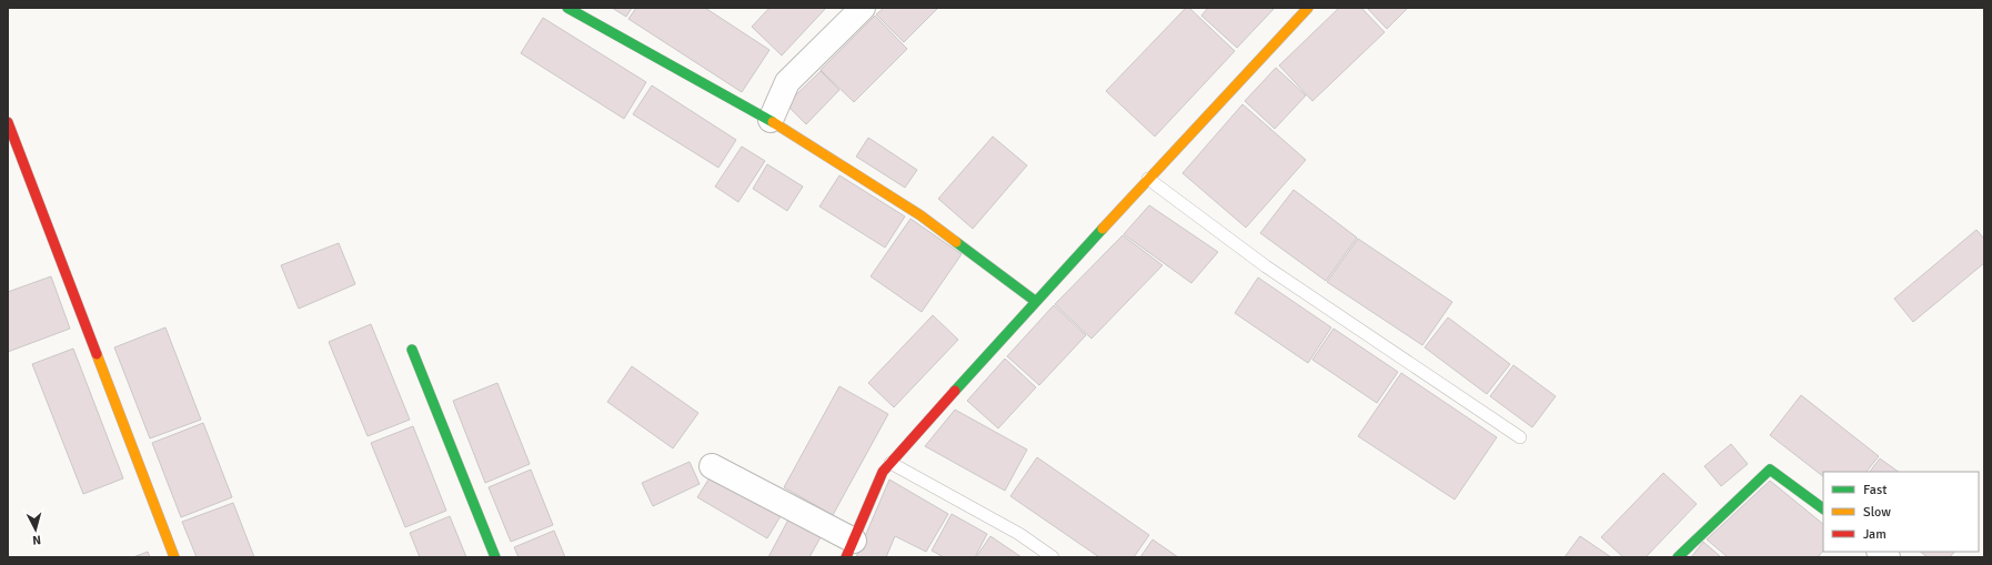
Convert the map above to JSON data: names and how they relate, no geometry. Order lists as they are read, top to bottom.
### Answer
{
  "legend": ["Fast", "Slow", "Jam"],
  "north": "bottom"
}
